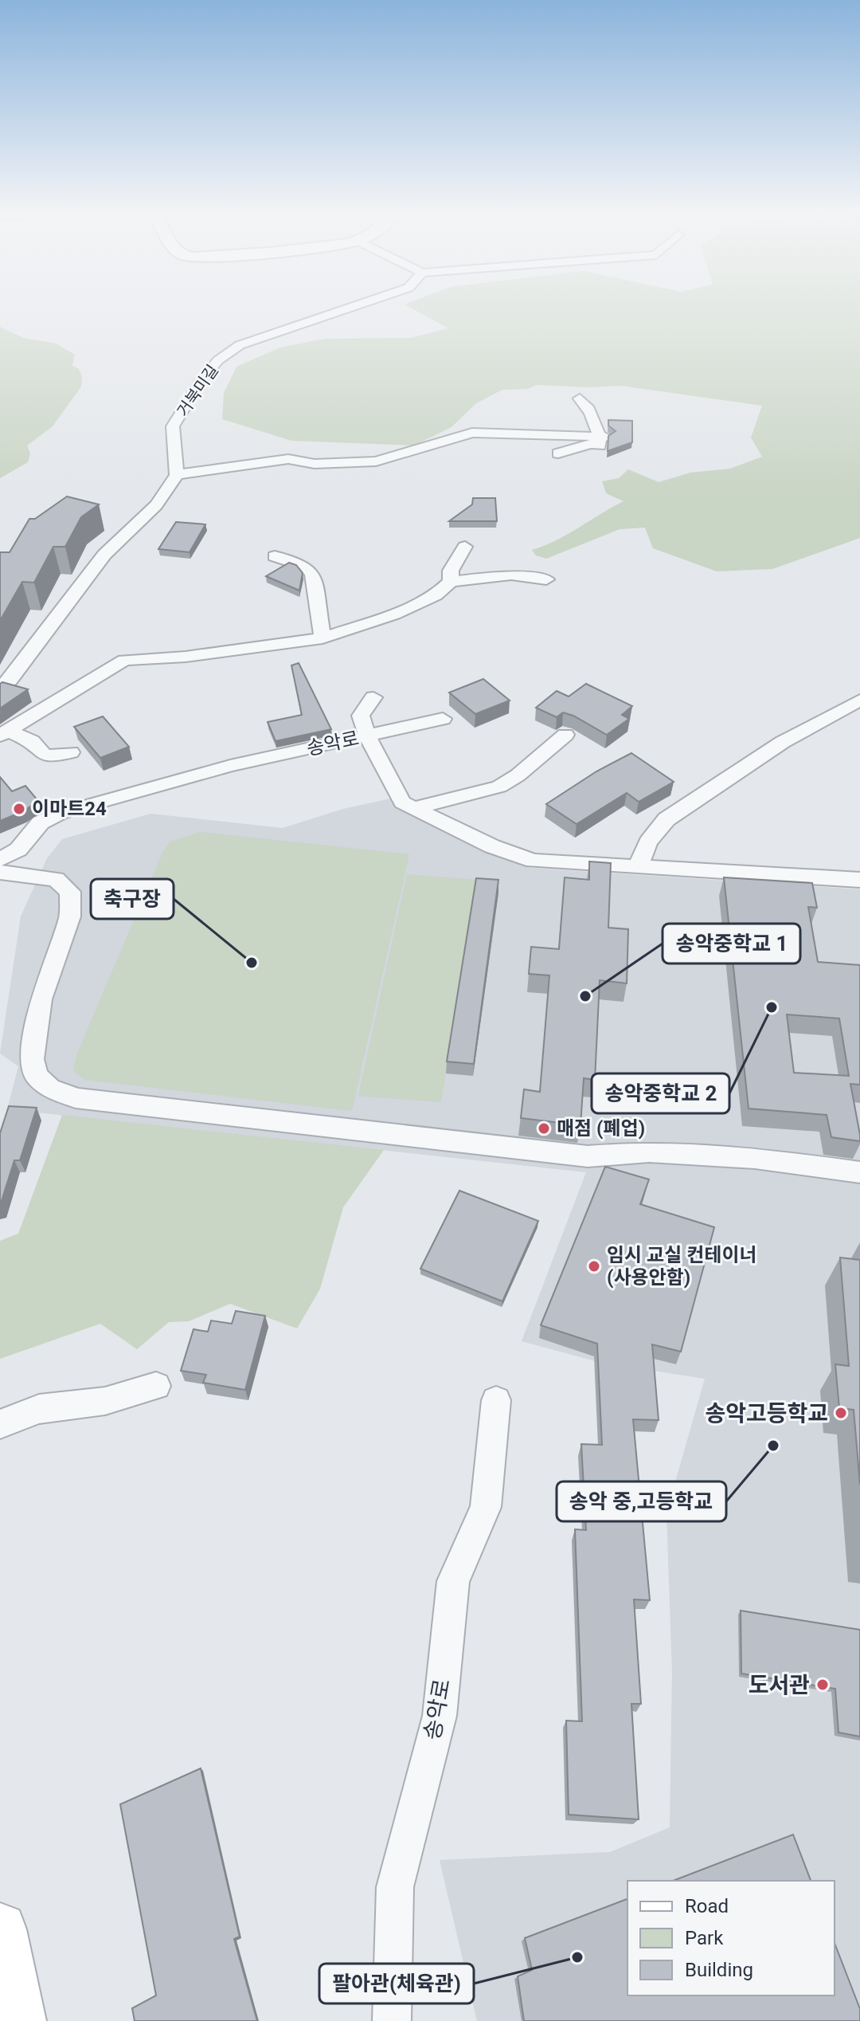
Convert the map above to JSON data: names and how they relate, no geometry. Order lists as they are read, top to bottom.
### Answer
{
  "streets": {
    "street": ["거북미길", "송악로"]
  },
  "places": [
    "이마트24",
    "축구장",
    "송악중학교 1",
    "송악중학교 2",
    "매점 (폐업)",
    "임시 교실 컨테이너 (사용안함)",
    "송악고등학교",
    "송악 중,고등학교",
    "도서관",
    "팔아관(체육관)"
  ],
  "legend": ["Road", "Park", "Building"]
}
